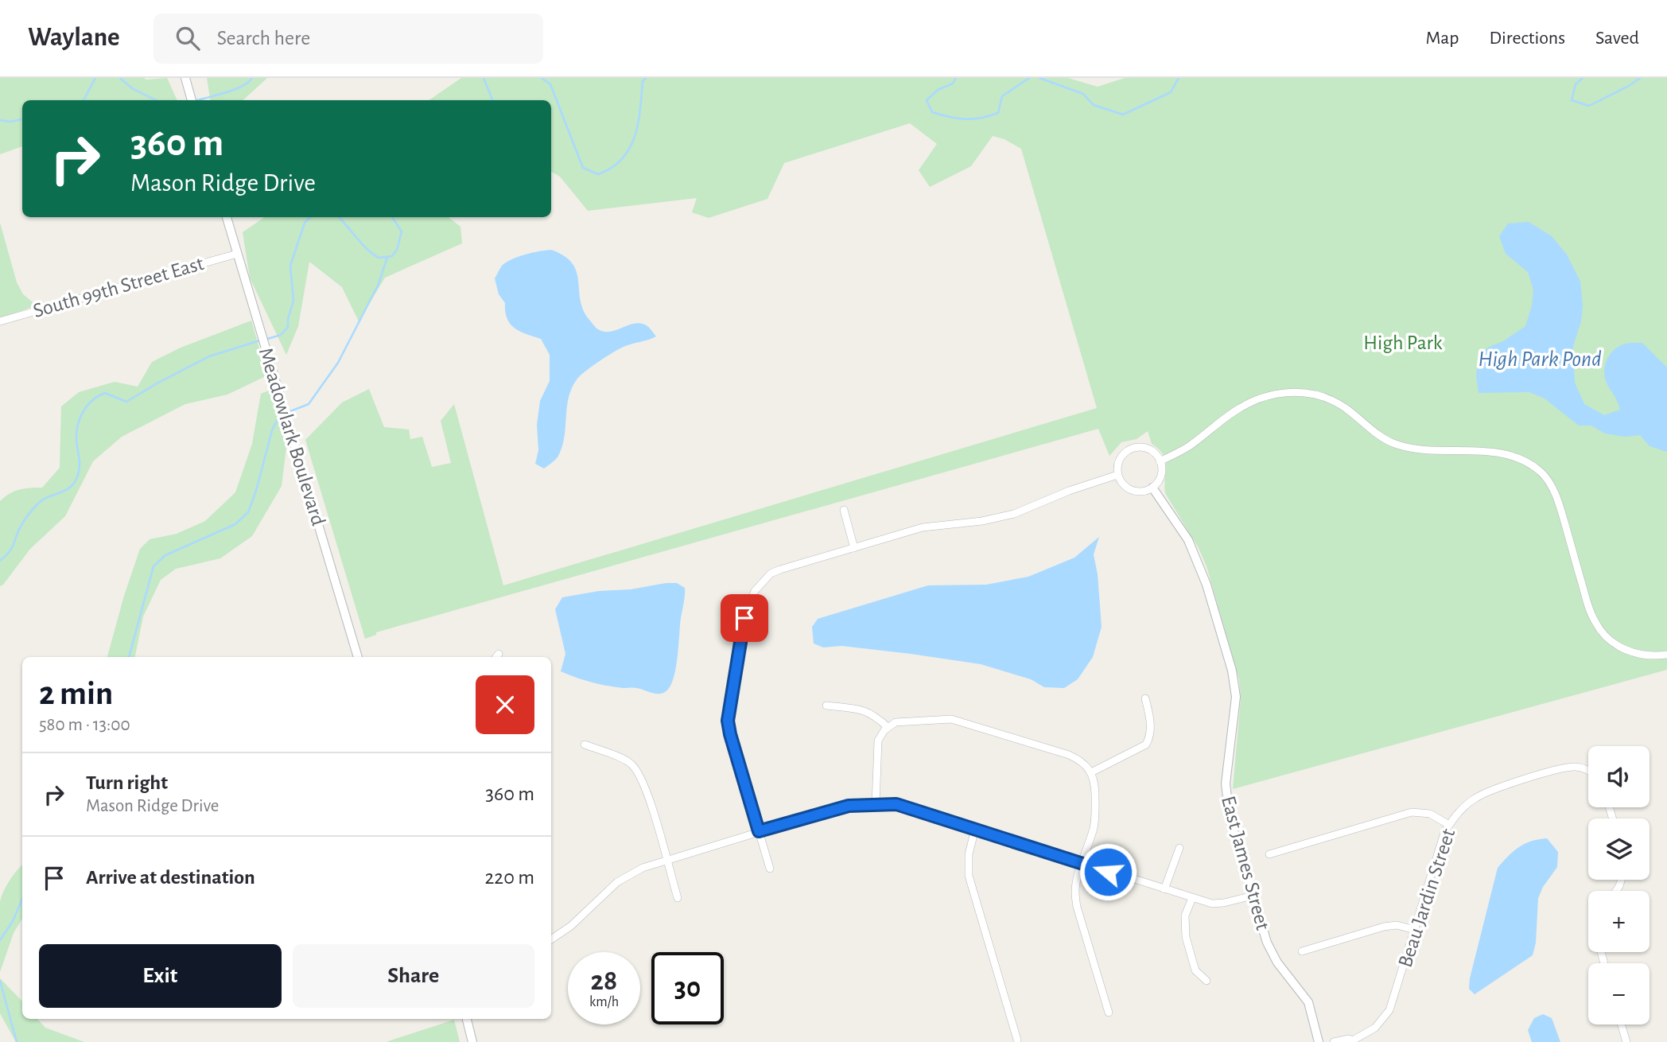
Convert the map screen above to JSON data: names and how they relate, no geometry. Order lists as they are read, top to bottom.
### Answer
{
  "streets": {
    "street": [
      "South 99th Street East",
      "Meadowlark Boulevard",
      "East James Street",
      "Beau Jardin Street"
    ]
  },
  "crossings": [
    ["South 99th Street East", "Meadowlark Boulevard"]
  ],
  "water": ["High Park Pond"],
  "parks": ["High Park"],
  "page": {
    "header": "Waylane",
    "search": "Search here",
    "nav": ["Map", "Directions", "Saved"],
    "turn": ["360 m", "Mason Ridge Drive"],
    "heading": ["2 min", "580 m · 13:00"],
    "map_buttons": ["+", "−"],
    "list": [
      {
        "name": "Turn right",
        "note": "Mason Ridge Drive",
        "value": "360 m"
      },
      {
        "name": "Arrive at destination",
        "value": "220 m"
      }
    ],
    "buttons": ["Exit", "Share"],
    "speed": "28 km/h",
    "limit": "30"
  }
}
